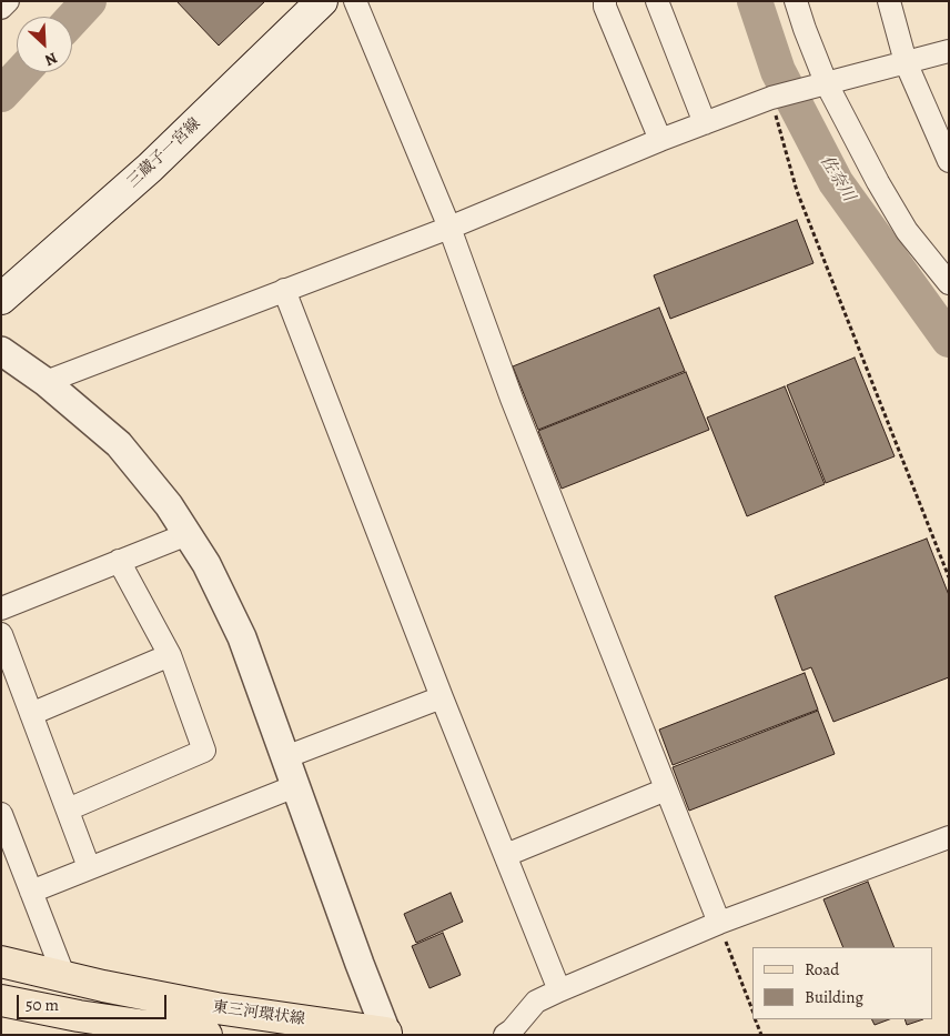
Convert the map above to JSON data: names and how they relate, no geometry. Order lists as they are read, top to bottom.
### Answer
{
  "streets": {
    "main road": ["三蔵子一宮線", "東三河環状線"]
  },
  "water": ["佐奈川"],
  "legend": ["Road", "Building"],
  "scale_bar": "50 m",
  "north": "bottom right"
}
